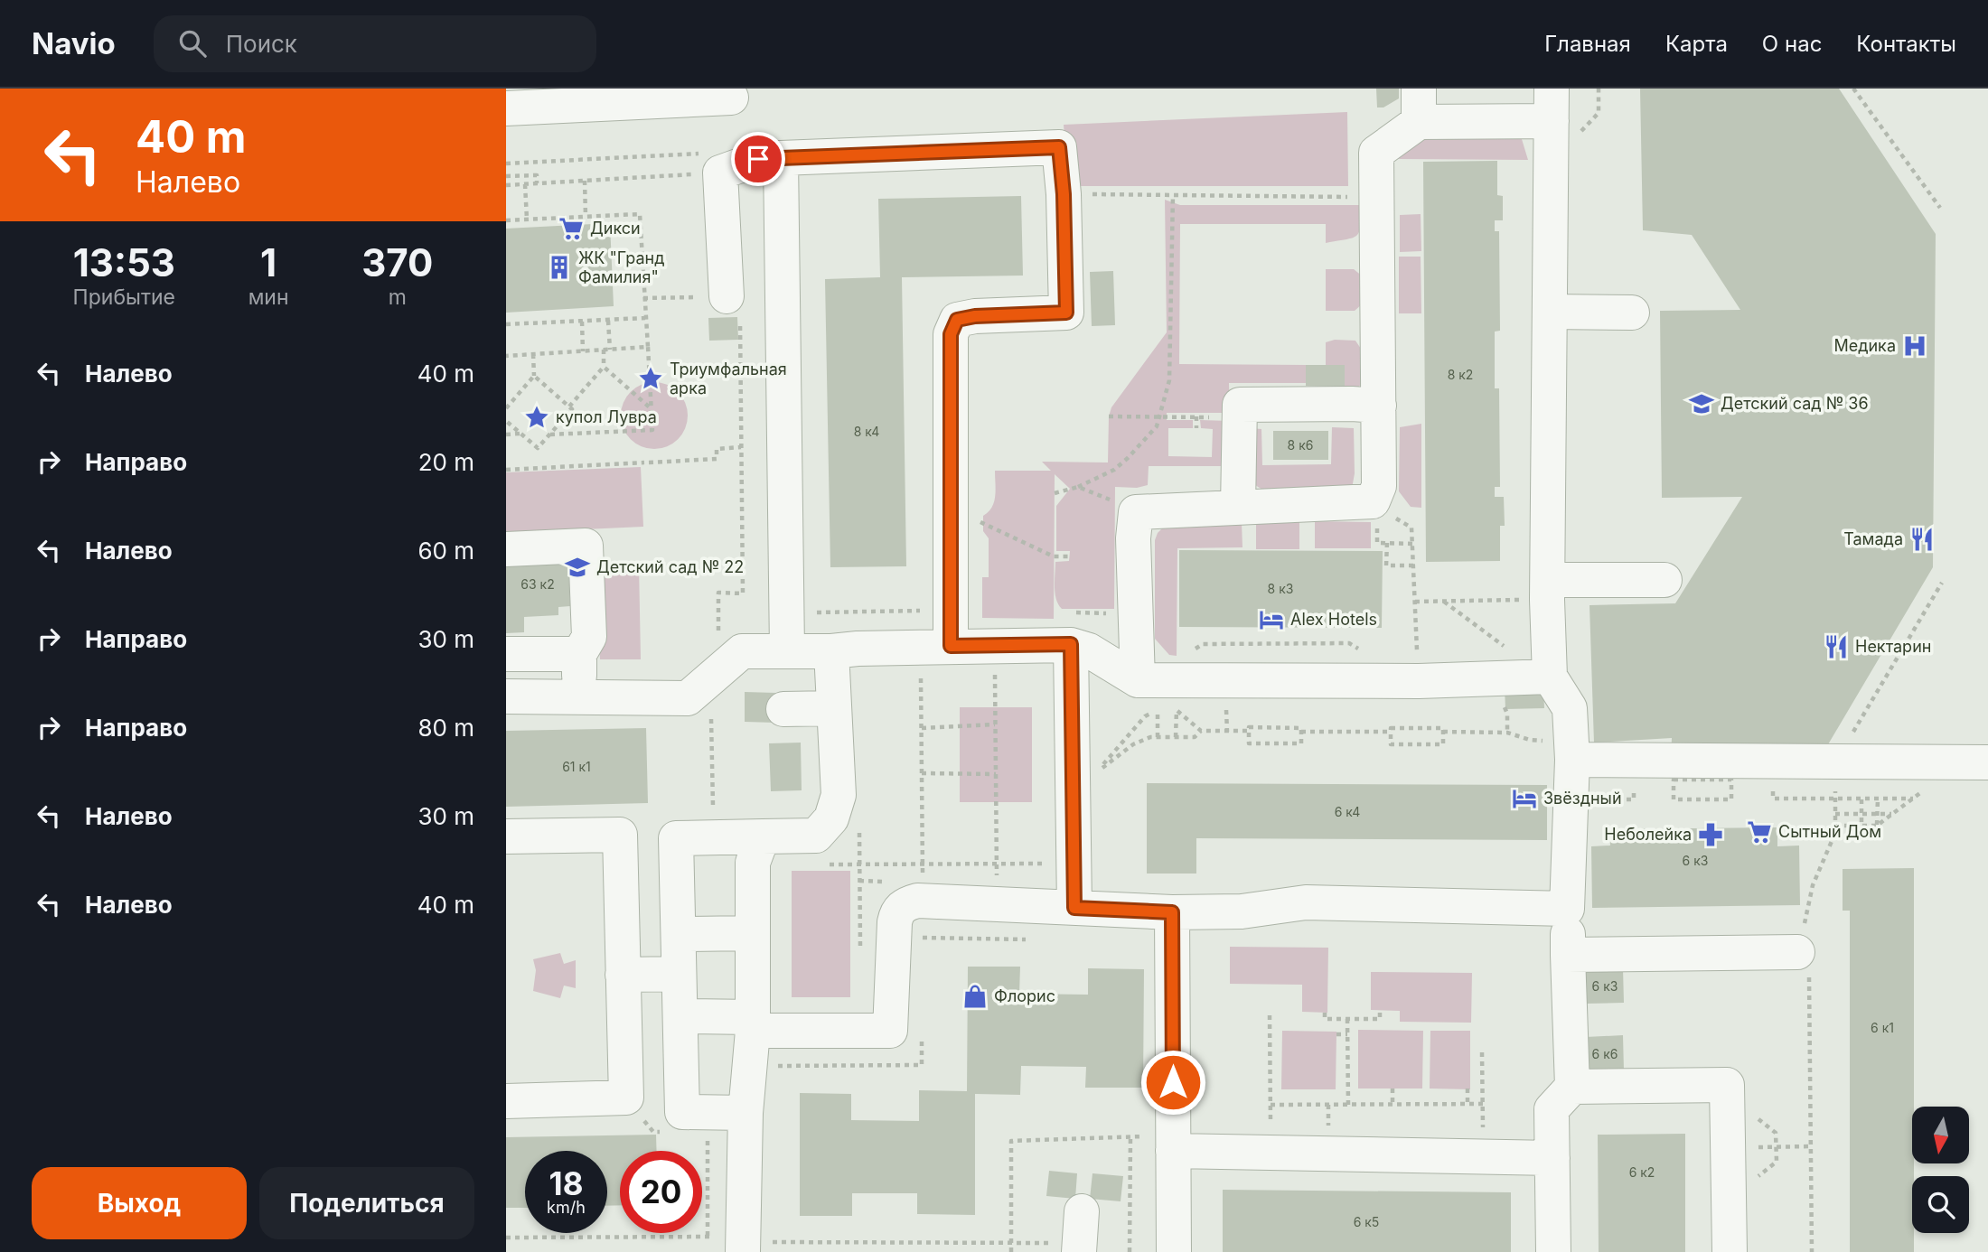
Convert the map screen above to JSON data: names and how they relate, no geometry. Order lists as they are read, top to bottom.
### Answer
{
  "places": {
    "supermarket": ["Дикси", "Сытный Дом"],
    "building": ["ЖК \"Гранд Фамилия\""],
    "hospital": ["Медика"],
    "place": ["Триумфальная арка", "купол Лувра"],
    "school or university": ["Детский сад № 36", "Детский сад № 22"],
    "restaurant": ["Тамада", "Нектарин"],
    "hotel": ["Alex Hotels", "Звёздный"],
    "pharmacy": ["Неболейка"],
    "shop": ["Флорис"]
  },
  "house_numbers": [
    "8 к2",
    "8 к4",
    "8 к6",
    "63 к2",
    "8 к3",
    "61 к1",
    "6 к4",
    "6 к3",
    "6 к3",
    "6 к1",
    "6 к6",
    "6 к2",
    "6 к5"
  ],
  "north": "bottom",
  "page": {
    "header": "Navio",
    "search": "Поиск",
    "nav": [
      "Главная",
      "Карта",
      "О нас",
      "Контакты"
    ],
    "turn": ["40 m", "Налево"],
    "eta": [
      "13:53",
      "Прибытие",
      "1",
      "мин",
      "370",
      "m"
    ],
    "list": [
      {
        "name": "Налево",
        "value": "40 m"
      },
      {
        "name": "Направо",
        "value": "20 m"
      },
      {
        "name": "Налево",
        "value": "60 m"
      },
      {
        "name": "Направо",
        "value": "30 m"
      },
      {
        "name": "Направо",
        "value": "80 m"
      },
      {
        "name": "Налево",
        "value": "30 m"
      },
      {
        "name": "Налево",
        "value": "40 m"
      }
    ],
    "speed": "18 km/h",
    "limit": "20",
    "buttons": ["Выход", "Поделиться"]
  }
}
